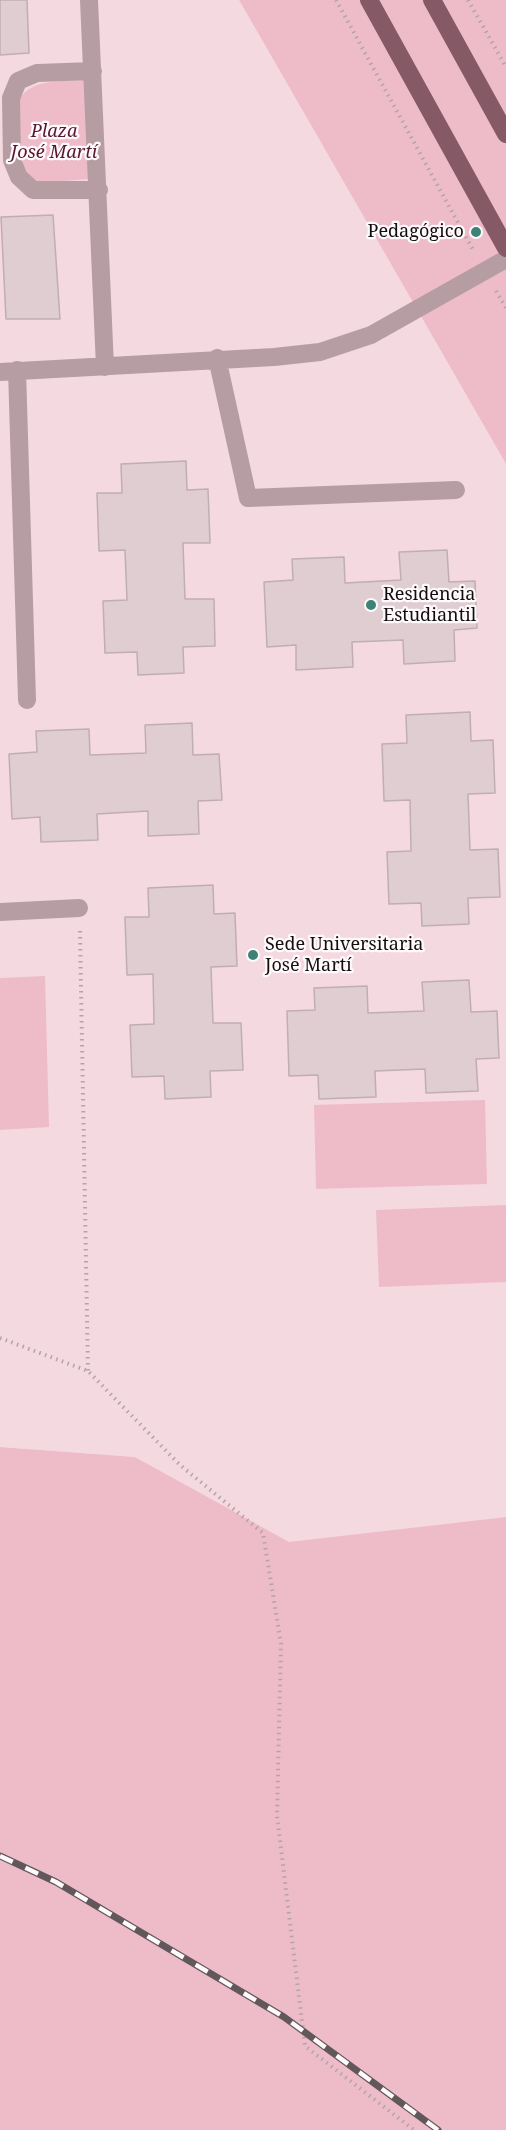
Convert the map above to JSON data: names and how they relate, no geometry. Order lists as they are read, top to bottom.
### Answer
{
  "parks": ["Plaza José Martí"],
  "places": ["Pedagógico", "Residencia Estudiantil", "Sede Universitaria José Martí"]
}
